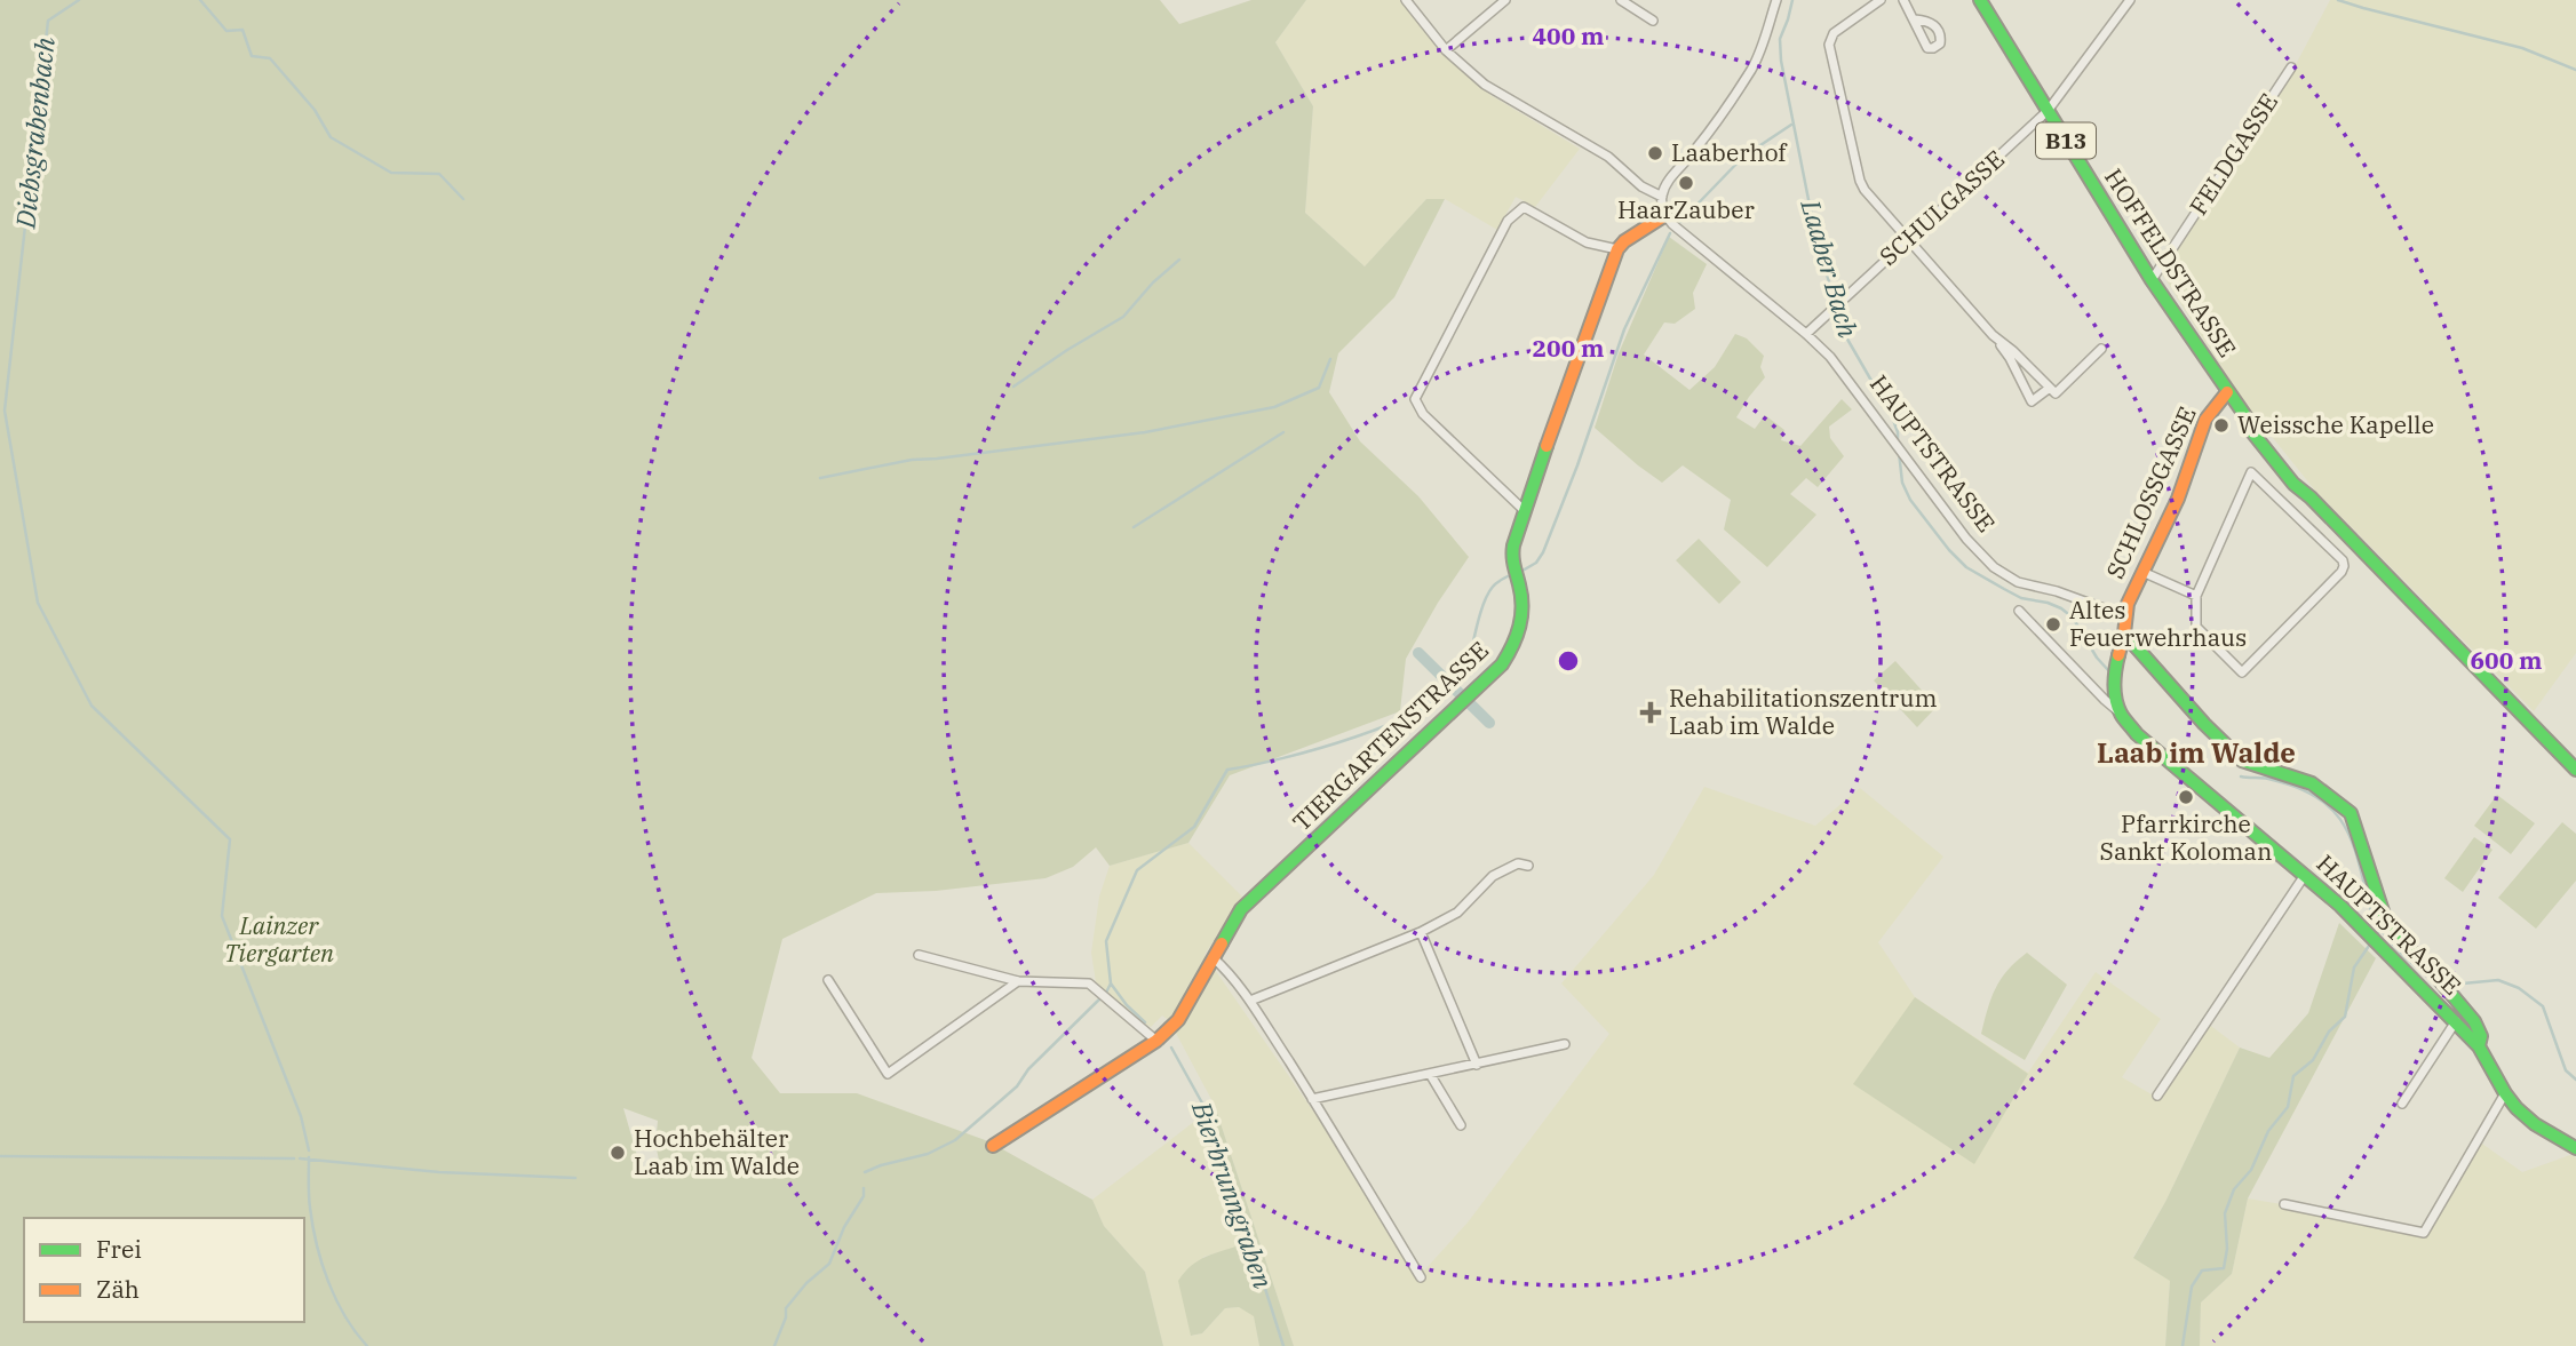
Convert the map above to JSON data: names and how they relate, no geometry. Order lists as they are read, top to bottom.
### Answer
{
  "streets": {
    "street": [
      "B13",
      "FELDGASSE",
      "SCHULGASSE",
      "HOFFELDSTRASSE",
      "HAUPTSTRASSE",
      "SCHLOSSGASSE",
      "TIERGARTENSTRASSE"
    ]
  },
  "crossings": [
    ["FELDGASSE", "HOFFELDSTRASSE"],
    ["SCHULGASSE", "HOFFELDSTRASSE"],
    ["SCHULGASSE", "HAUPTSTRASSE"],
    ["HOFFELDSTRASSE", "SCHLOSSGASSE"],
    ["HAUPTSTRASSE", "SCHLOSSGASSE"]
  ],
  "districts": ["Laab im Walde"],
  "water": ["Diebsgrabenbach", "Laaber Bach", "Bierbrunngraben"],
  "parks": ["Lainzer Tiergarten"],
  "places": {
    "other": [
      "Laaberhof",
      "HaarZauber",
      "Weissche Kapelle",
      "Altes Feuerwehrhaus",
      "Pfarrkirche Sankt Koloman",
      "Hochbehälter Laab im Walde"
    ],
    "health": ["Rehabilitationszentrum Laab im Walde"]
  },
  "legend": ["Frei", "Zäh"],
  "rings": ["400 m", "200 m", "600 m"]
}
